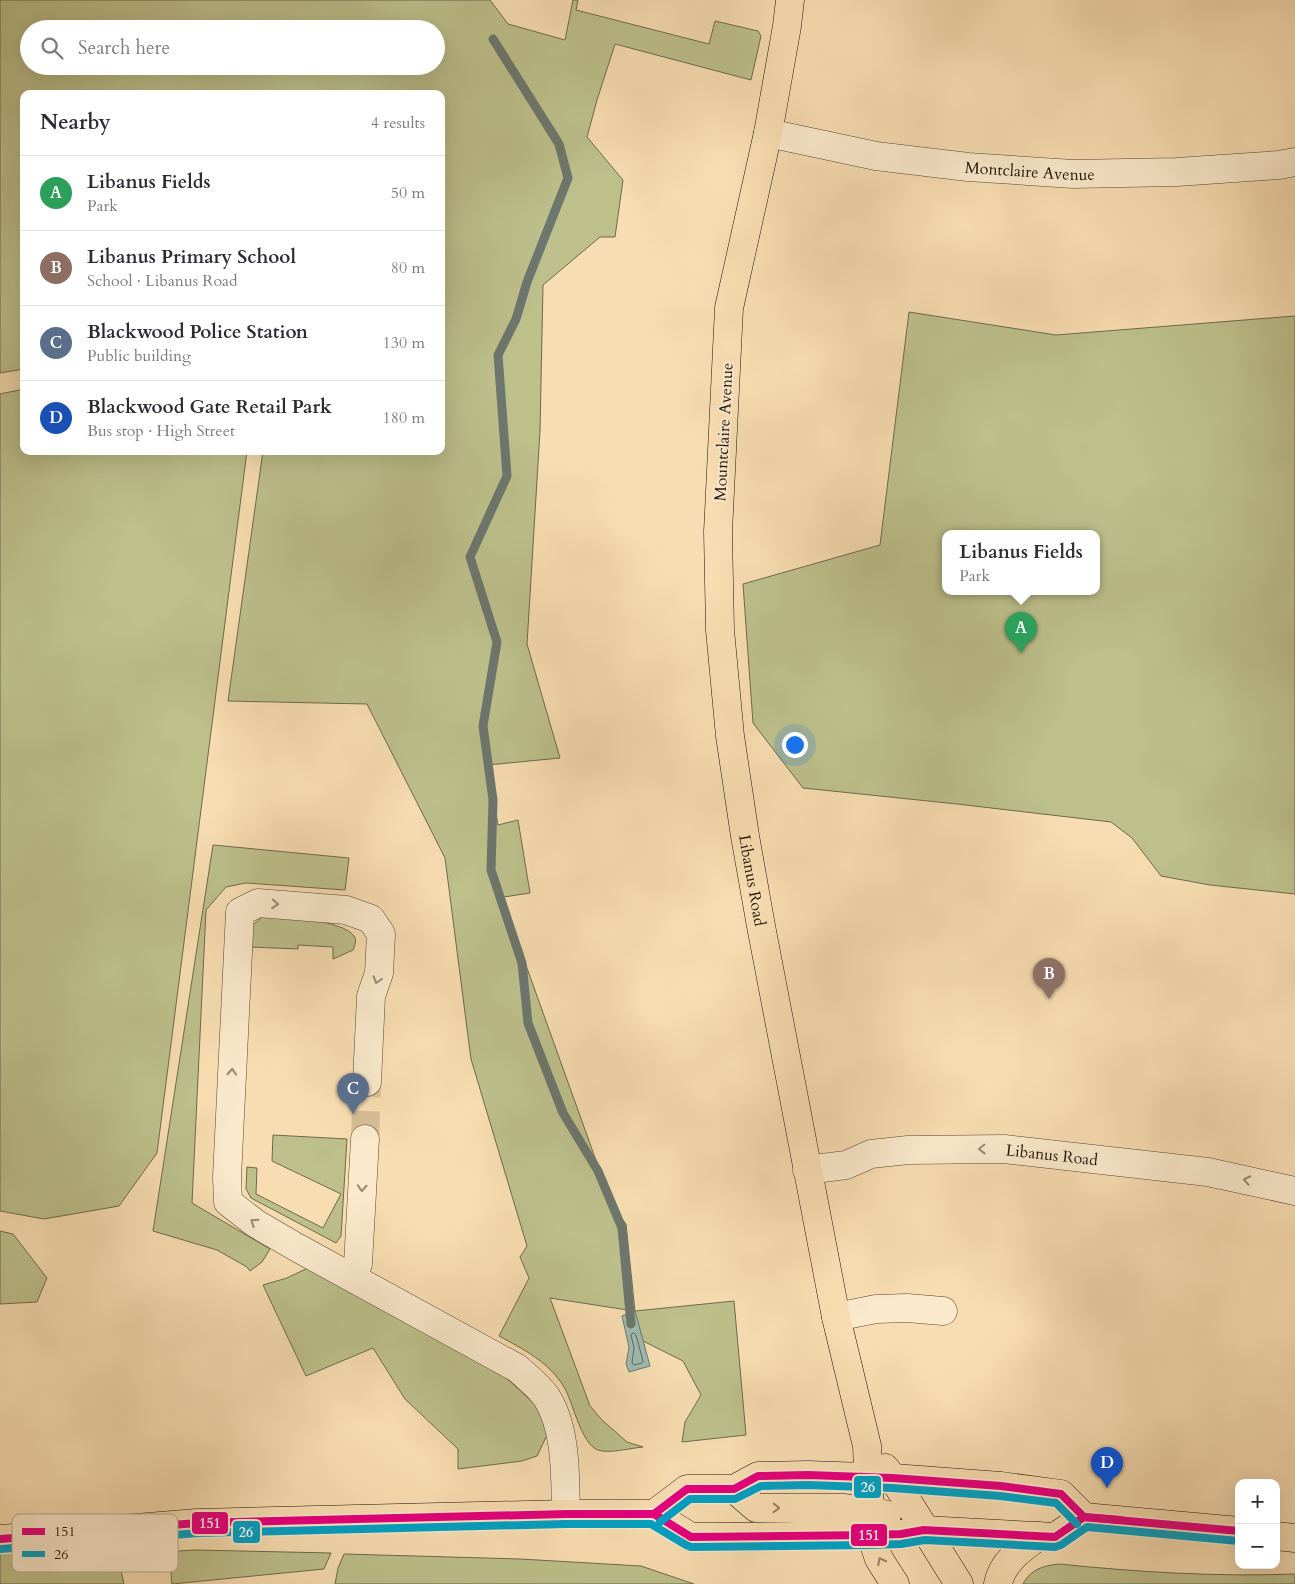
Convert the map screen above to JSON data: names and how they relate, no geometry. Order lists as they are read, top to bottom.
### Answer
{
  "streets": {
    "main road": ["Mountclaire Avenue", "Libanus Road"],
    "street": ["Montclaire Avenue"]
  },
  "crossings": [
    ["Montclaire Avenue", "Mountclaire Avenue"],
    ["Mountclaire Avenue", "Libanus Road"]
  ],
  "one_way": ["Libanus Road"],
  "lines": ["transit line 151", "transit line 26"],
  "legend": ["151", "26"],
  "page": {
    "search": "Search here",
    "heading": ["Nearby", "4 results"],
    "list": [
      {
        "mark": "A",
        "name": "Libanus Fields",
        "note": "Park",
        "value": "50 m"
      },
      {
        "mark": "B",
        "name": "Libanus Primary School",
        "note": "School · Libanus Road",
        "value": "80 m"
      },
      {
        "mark": "C",
        "name": "Blackwood Police Station",
        "note": "Public building",
        "value": "130 m"
      },
      {
        "mark": "D",
        "name": "Blackwood Gate Retail Park",
        "note": "Bus stop · High Street",
        "value": "180 m"
      }
    ],
    "popup": ["Libanus Fields", "Park"],
    "pins": [
      "A",
      "B",
      "C",
      "D"
    ],
    "map_buttons": ["+", "−"]
  }
}
